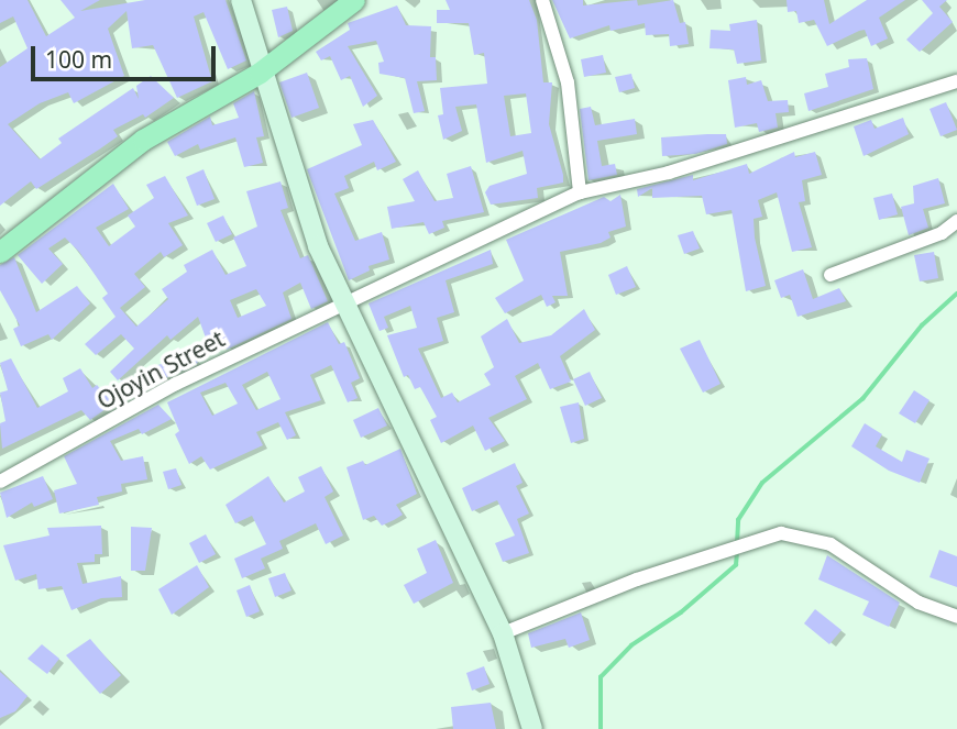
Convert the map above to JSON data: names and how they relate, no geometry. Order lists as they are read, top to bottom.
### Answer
{
  "streets": {
    "street": ["Ojoyin Street"]
  },
  "scale_bar": "100 m"
}
